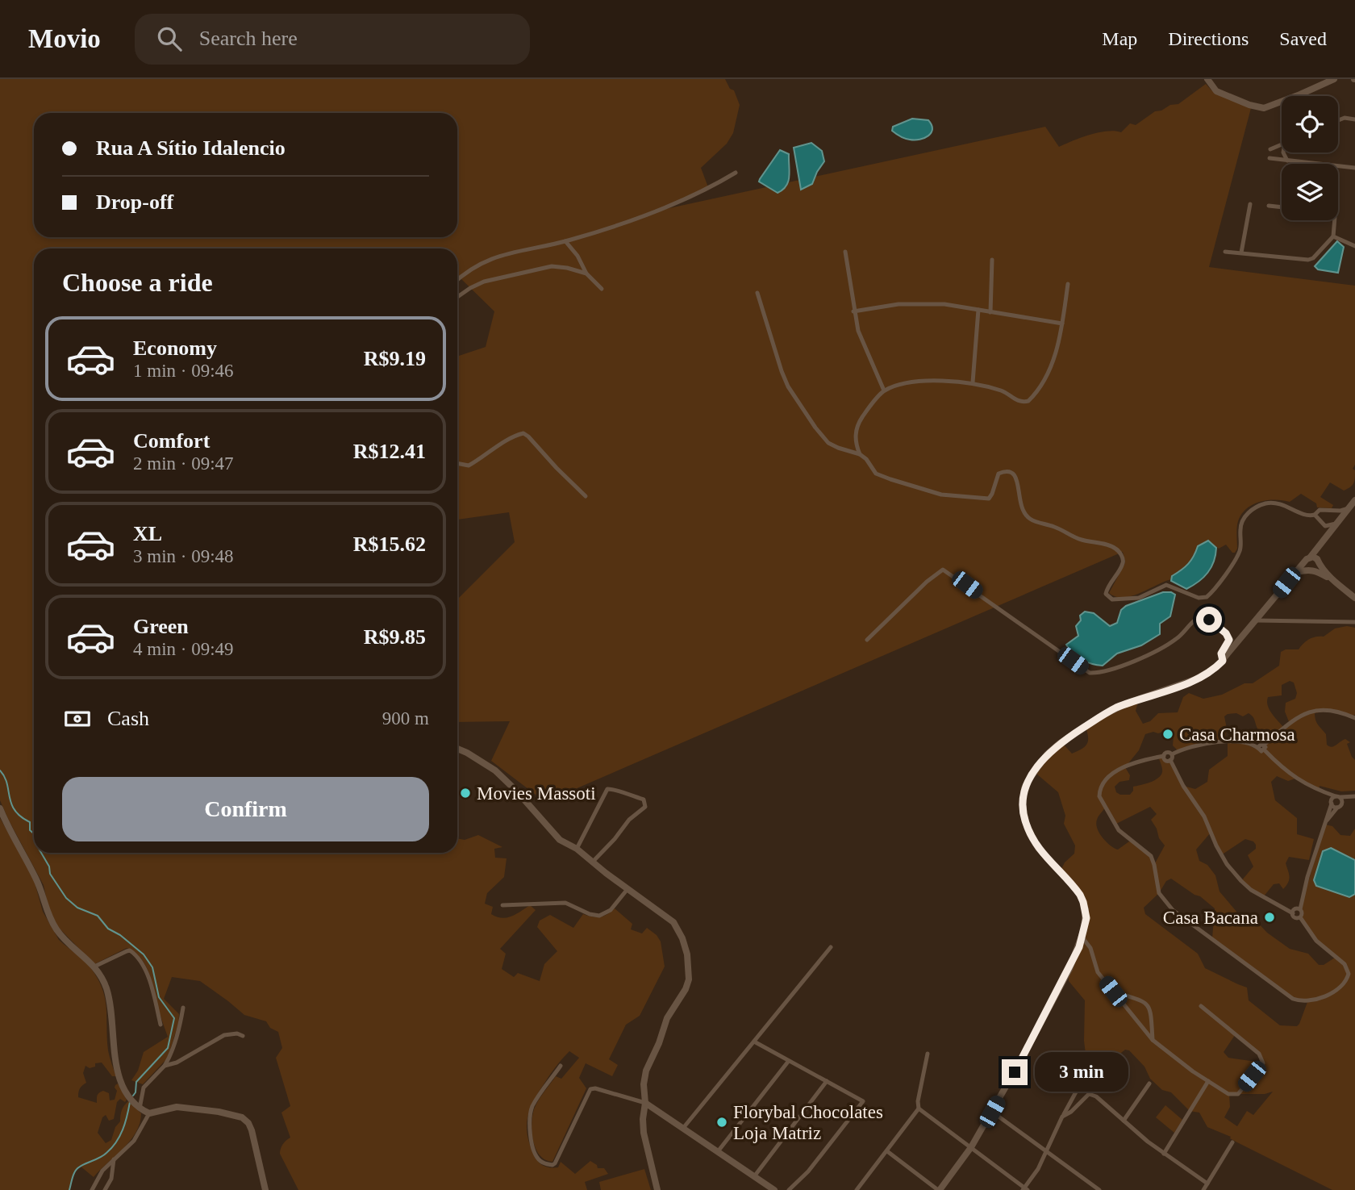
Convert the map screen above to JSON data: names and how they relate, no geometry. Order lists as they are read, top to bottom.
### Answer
{
  "places": [
    "Casa Charmosa",
    "Movies Massoti",
    "Casa Bacana",
    "Florybal Chocolates Loja Matriz"
  ],
  "page": {
    "header": "Movio",
    "search": "Search here",
    "nav": ["Map", "Directions", "Saved"],
    "banner": ["Rua A Sítio Idalencio", "Drop-off"],
    "heading": "Choose a ride",
    "list": [
      {
        "name": "Economy",
        "note": "1 min · 09:46",
        "value": "R$9.19"
      },
      {
        "name": "Comfort",
        "note": "2 min · 09:47",
        "value": "R$12.41"
      },
      {
        "name": "XL",
        "note": "3 min · 09:48",
        "value": "R$15.62"
      },
      {
        "name": "Green",
        "note": "4 min · 09:49",
        "value": "R$9.85"
      }
    ],
    "pay": ["Cash", "900 m"],
    "buttons": "Confirm",
    "bubble": "3 min"
  }
}
